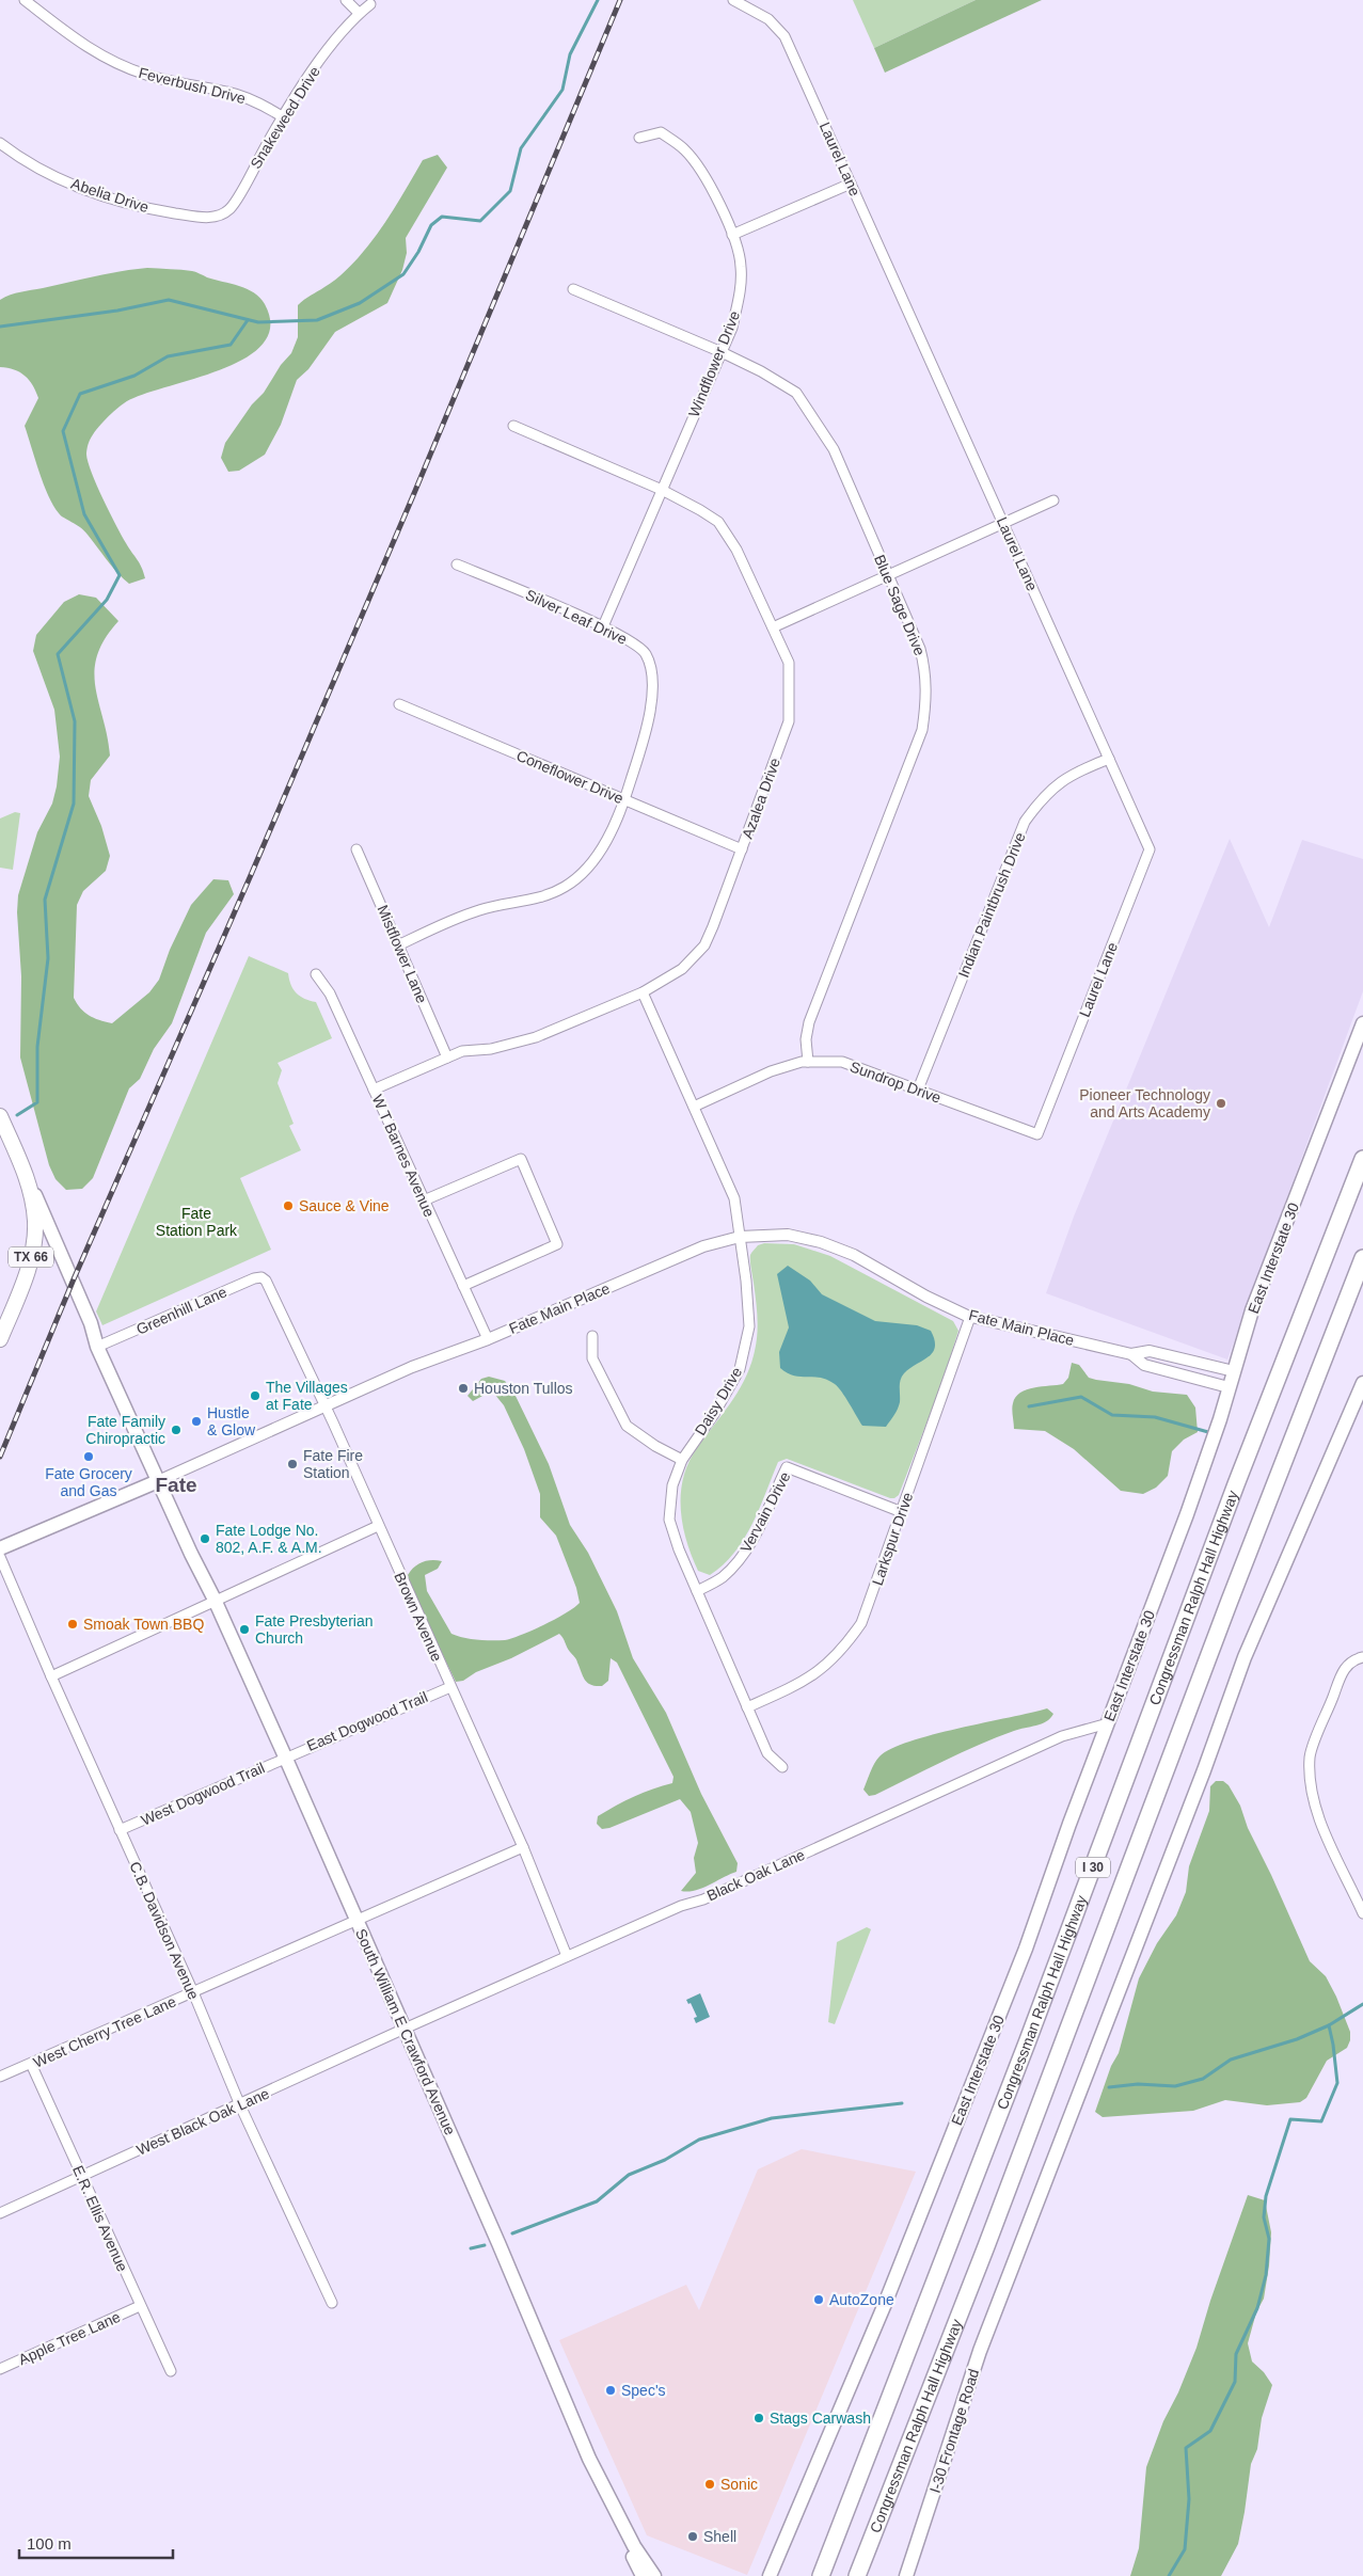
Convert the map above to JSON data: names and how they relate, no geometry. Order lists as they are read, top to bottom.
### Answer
{
  "streets": {
    "highway": ["Congressman Ralph Hall Highway", "I 30"],
    "main road": [
      "TX 66",
      "East Interstate 30",
      "Fate Main Place",
      "South William E Crawford Avenue",
      "I-30 Frontage Road"
    ],
    "street": [
      "Feverbush Drive",
      "Snakeweed Drive",
      "Laurel Lane",
      "Abelia Drive",
      "Windflower Drive",
      "Blue Sage Drive",
      "Silver Leaf Drive",
      "Coneflower Drive",
      "Azalea Drive",
      "Indian Paintbrush Drive",
      "Mistflower Lane",
      "Sundrop Drive",
      "W T Barnes Avenue",
      "Greenhill Lane",
      "Daisy Drive",
      "Vervain Drive",
      "Larkspur Drive",
      "Brown Avenue",
      "East Dogwood Trail",
      "West Dogwood Trail",
      "Black Oak Lane",
      "C.B. Davidson Avenue",
      "West Cherry Tree Lane",
      "West Black Oak Lane",
      "E.R. Ellis Avenue",
      "Apple Tree Lane"
    ]
  },
  "crossings": [
    ["Feverbush Drive", "Snakeweed Drive"],
    ["Snakeweed Drive", "Abelia Drive"],
    ["Laurel Lane", "Indian Paintbrush Drive"],
    ["Laurel Lane", "Sundrop Drive"],
    ["Windflower Drive", "Blue Sage Drive"],
    ["Windflower Drive", "Silver Leaf Drive"],
    ["Windflower Drive", "Azalea Drive"],
    ["Blue Sage Drive", "Sundrop Drive"],
    ["Silver Leaf Drive", "Coneflower Drive"],
    ["Silver Leaf Drive", "Mistflower Lane"],
    ["Coneflower Drive", "Azalea Drive"],
    ["Azalea Drive", "Mistflower Lane"],
    ["Azalea Drive", "W T Barnes Avenue"],
    ["Azalea Drive", "Daisy Drive"],
    ["Indian Paintbrush Drive", "Sundrop Drive"],
    ["Sundrop Drive", "Daisy Drive"],
    ["W T Barnes Avenue", "Fate Main Place"],
    ["TX 66", "South William E Crawford Avenue"],
    ["East Interstate 30", "Fate Main Place"],
    ["East Interstate 30", "Black Oak Lane"],
    ["Fate Main Place", "Daisy Drive"],
    ["Fate Main Place", "Larkspur Drive"],
    ["Fate Main Place", "Brown Avenue"],
    ["Fate Main Place", "South William E Crawford Avenue"],
    ["Greenhill Lane", "Brown Avenue"],
    ["Greenhill Lane", "South William E Crawford Avenue"],
    ["Daisy Drive", "Vervain Drive"],
    ["Daisy Drive", "Larkspur Drive"],
    ["Vervain Drive", "Larkspur Drive"],
    ["Brown Avenue", "East Dogwood Trail"],
    ["Brown Avenue", "Black Oak Lane"],
    ["Brown Avenue", "West Cherry Tree Lane"],
    ["East Dogwood Trail", "West Dogwood Trail"],
    ["East Dogwood Trail", "South William E Crawford Avenue"],
    ["West Dogwood Trail", "C.B. Davidson Avenue"],
    ["West Dogwood Trail", "South William E Crawford Avenue"],
    ["Black Oak Lane", "South William E Crawford Avenue"],
    ["Black Oak Lane", "West Black Oak Lane"],
    ["C.B. Davidson Avenue", "West Cherry Tree Lane"],
    ["C.B. Davidson Avenue", "West Black Oak Lane"],
    ["West Cherry Tree Lane", "South William E Crawford Avenue"],
    ["West Cherry Tree Lane", "E.R. Ellis Avenue"],
    ["South William E Crawford Avenue", "West Black Oak Lane"],
    ["West Black Oak Lane", "E.R. Ellis Avenue"],
    ["E.R. Ellis Avenue", "Apple Tree Lane"]
  ],
  "districts": ["Fate"],
  "parks": ["Fate Station Park"],
  "places": [
    "Pioneer Technology and Arts Academy",
    "Sauce & Vine",
    "Houston Tullos",
    "The Villages at Fate",
    "Hustle & Glow",
    "Fate Family Chiropractic",
    "Fate Grocery and Gas",
    "Fate Fire Station",
    "Fate Lodge No. 802, A.F. & A.M.",
    "Smoak Town BBQ",
    "Fate Presbyterian Church",
    "AutoZone",
    "Spec's",
    "Stags Carwash",
    "Sonic",
    "Shell"
  ],
  "scale_bar": "100 m"
}
